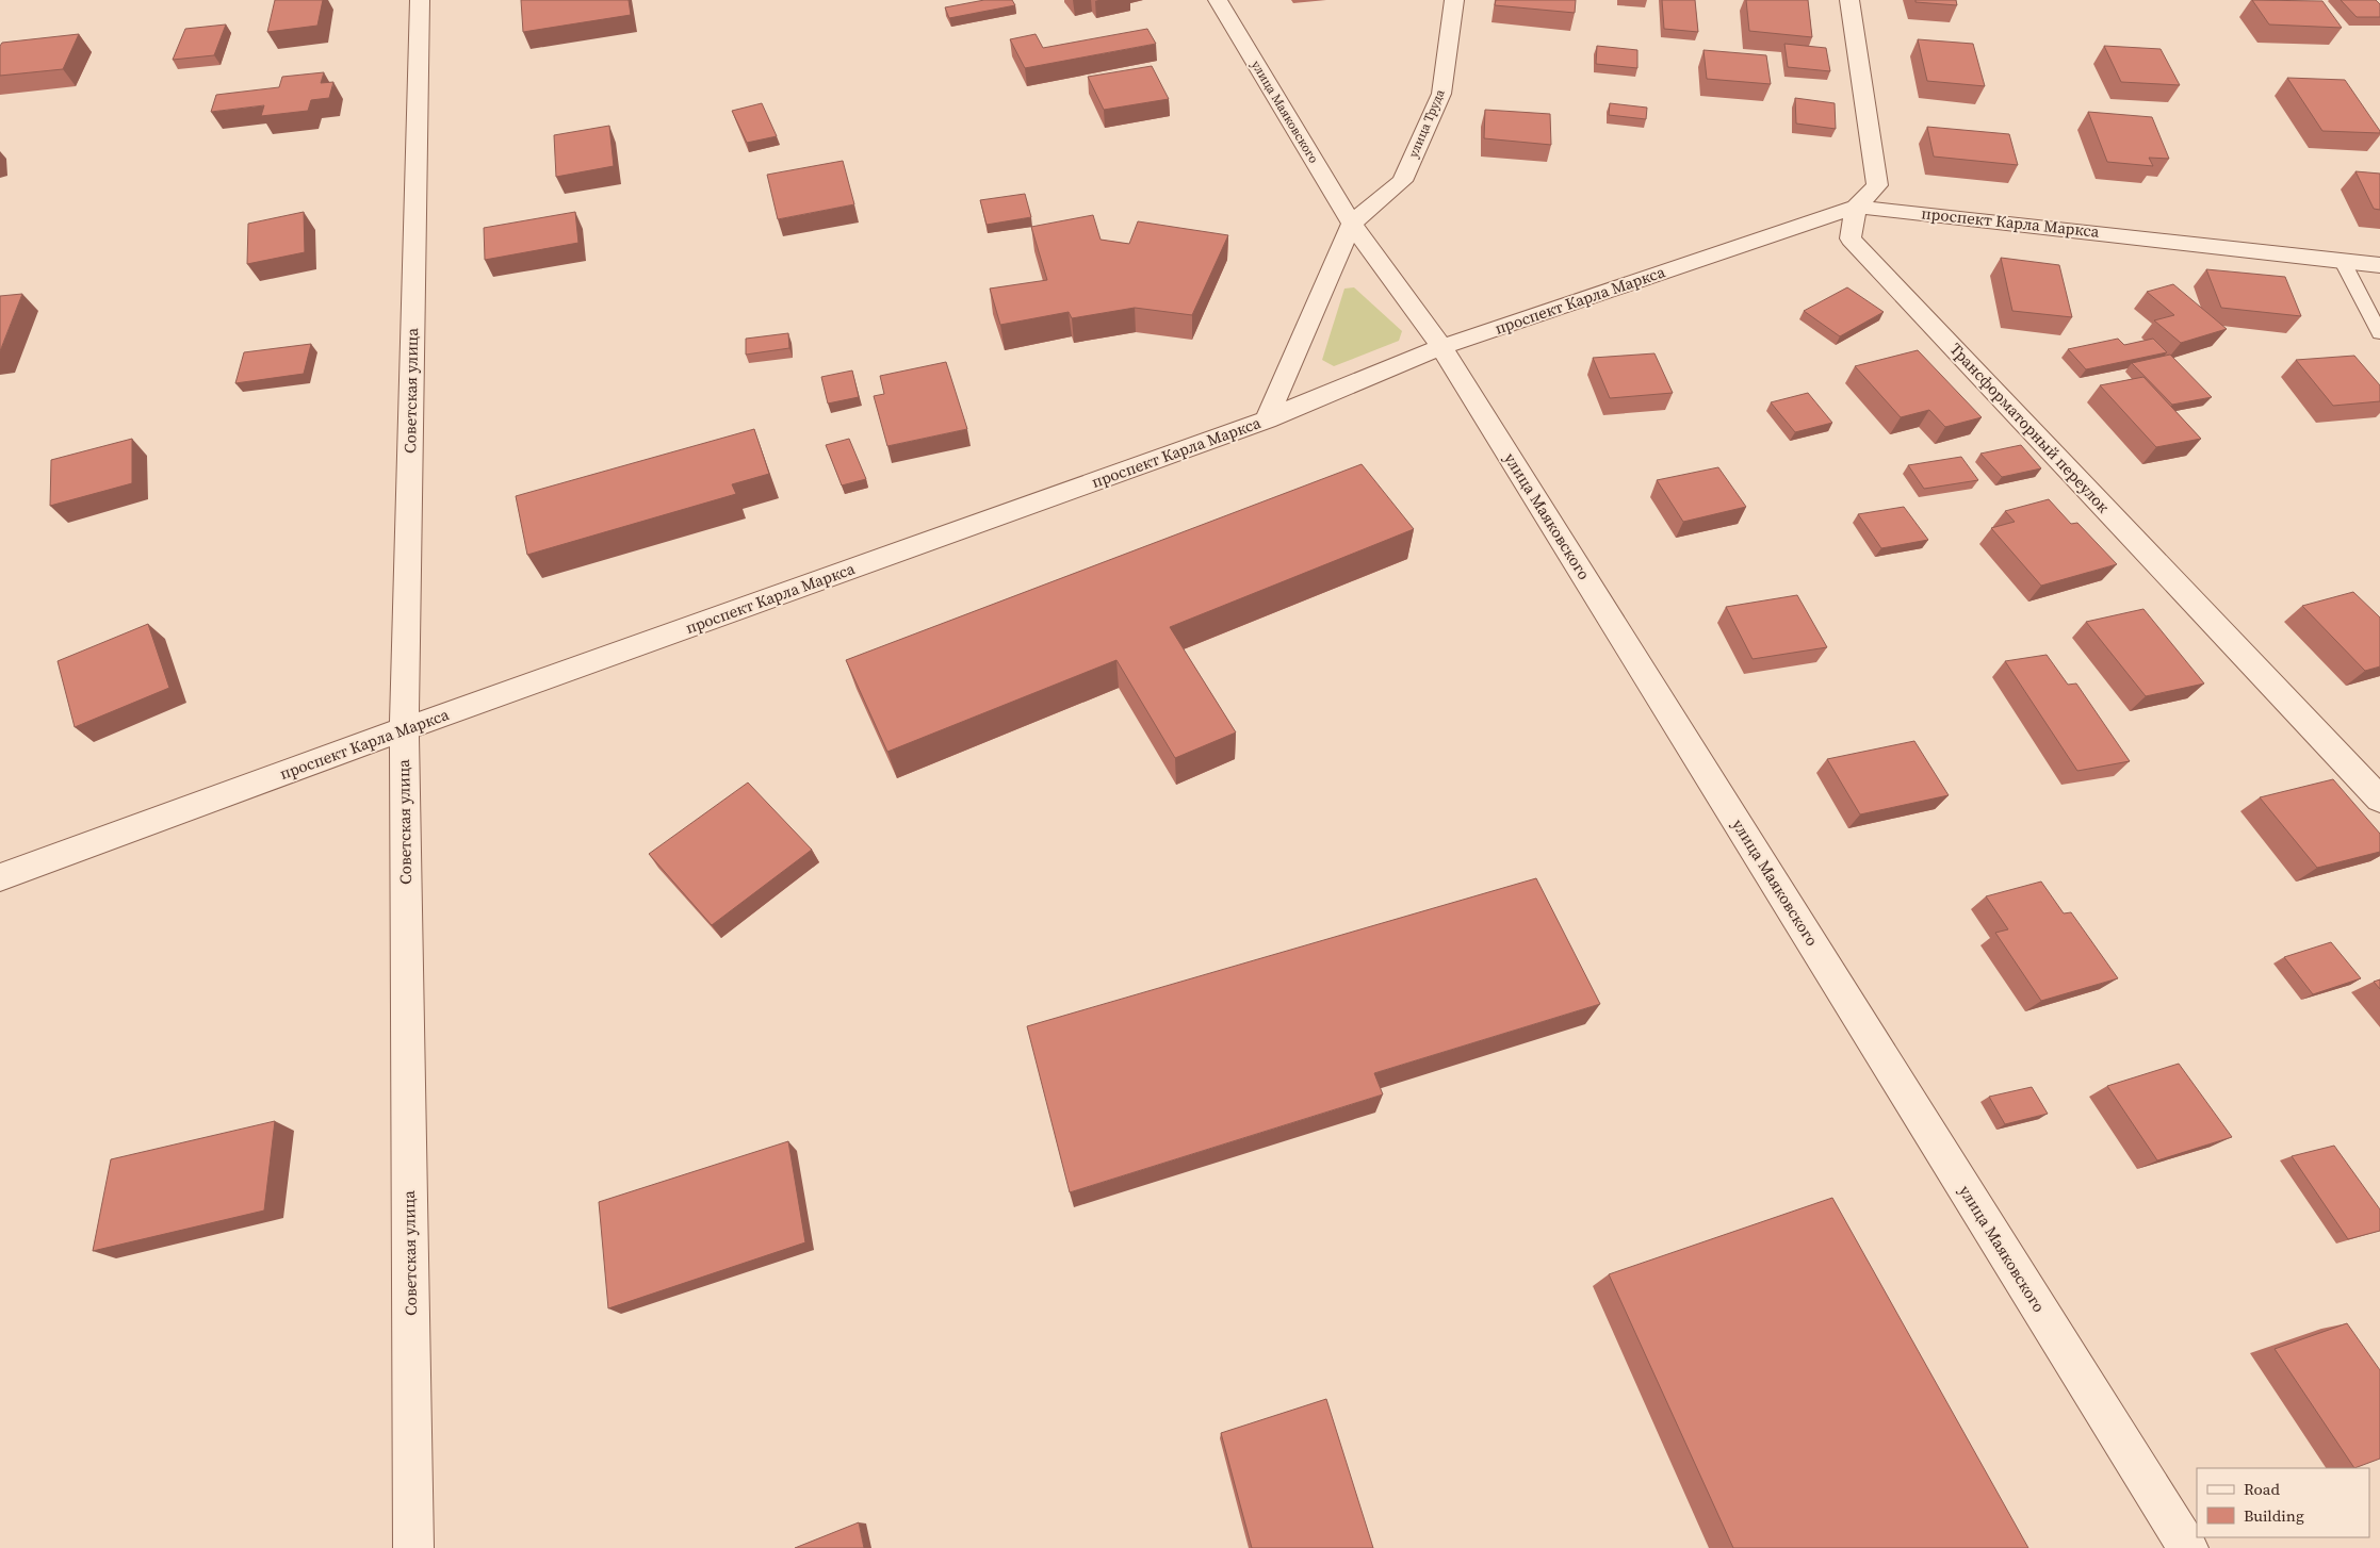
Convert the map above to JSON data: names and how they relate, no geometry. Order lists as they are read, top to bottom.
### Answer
{
  "streets": {
    "street": [
      "улица Маяковского",
      "улица Труда",
      "проспект Карла Маркса",
      "Советская улица",
      "Трансформаторный переулок"
    ]
  },
  "crossings": [
    ["улица Маяковского", "улица Труда"],
    ["улица Маяковского", "проспект Карла Маркса"],
    ["проспект Карла Маркса", "Советская улица"],
    ["проспект Карла Маркса", "Трансформаторный переулок"]
  ],
  "legend": ["Road", "Building"]
}
